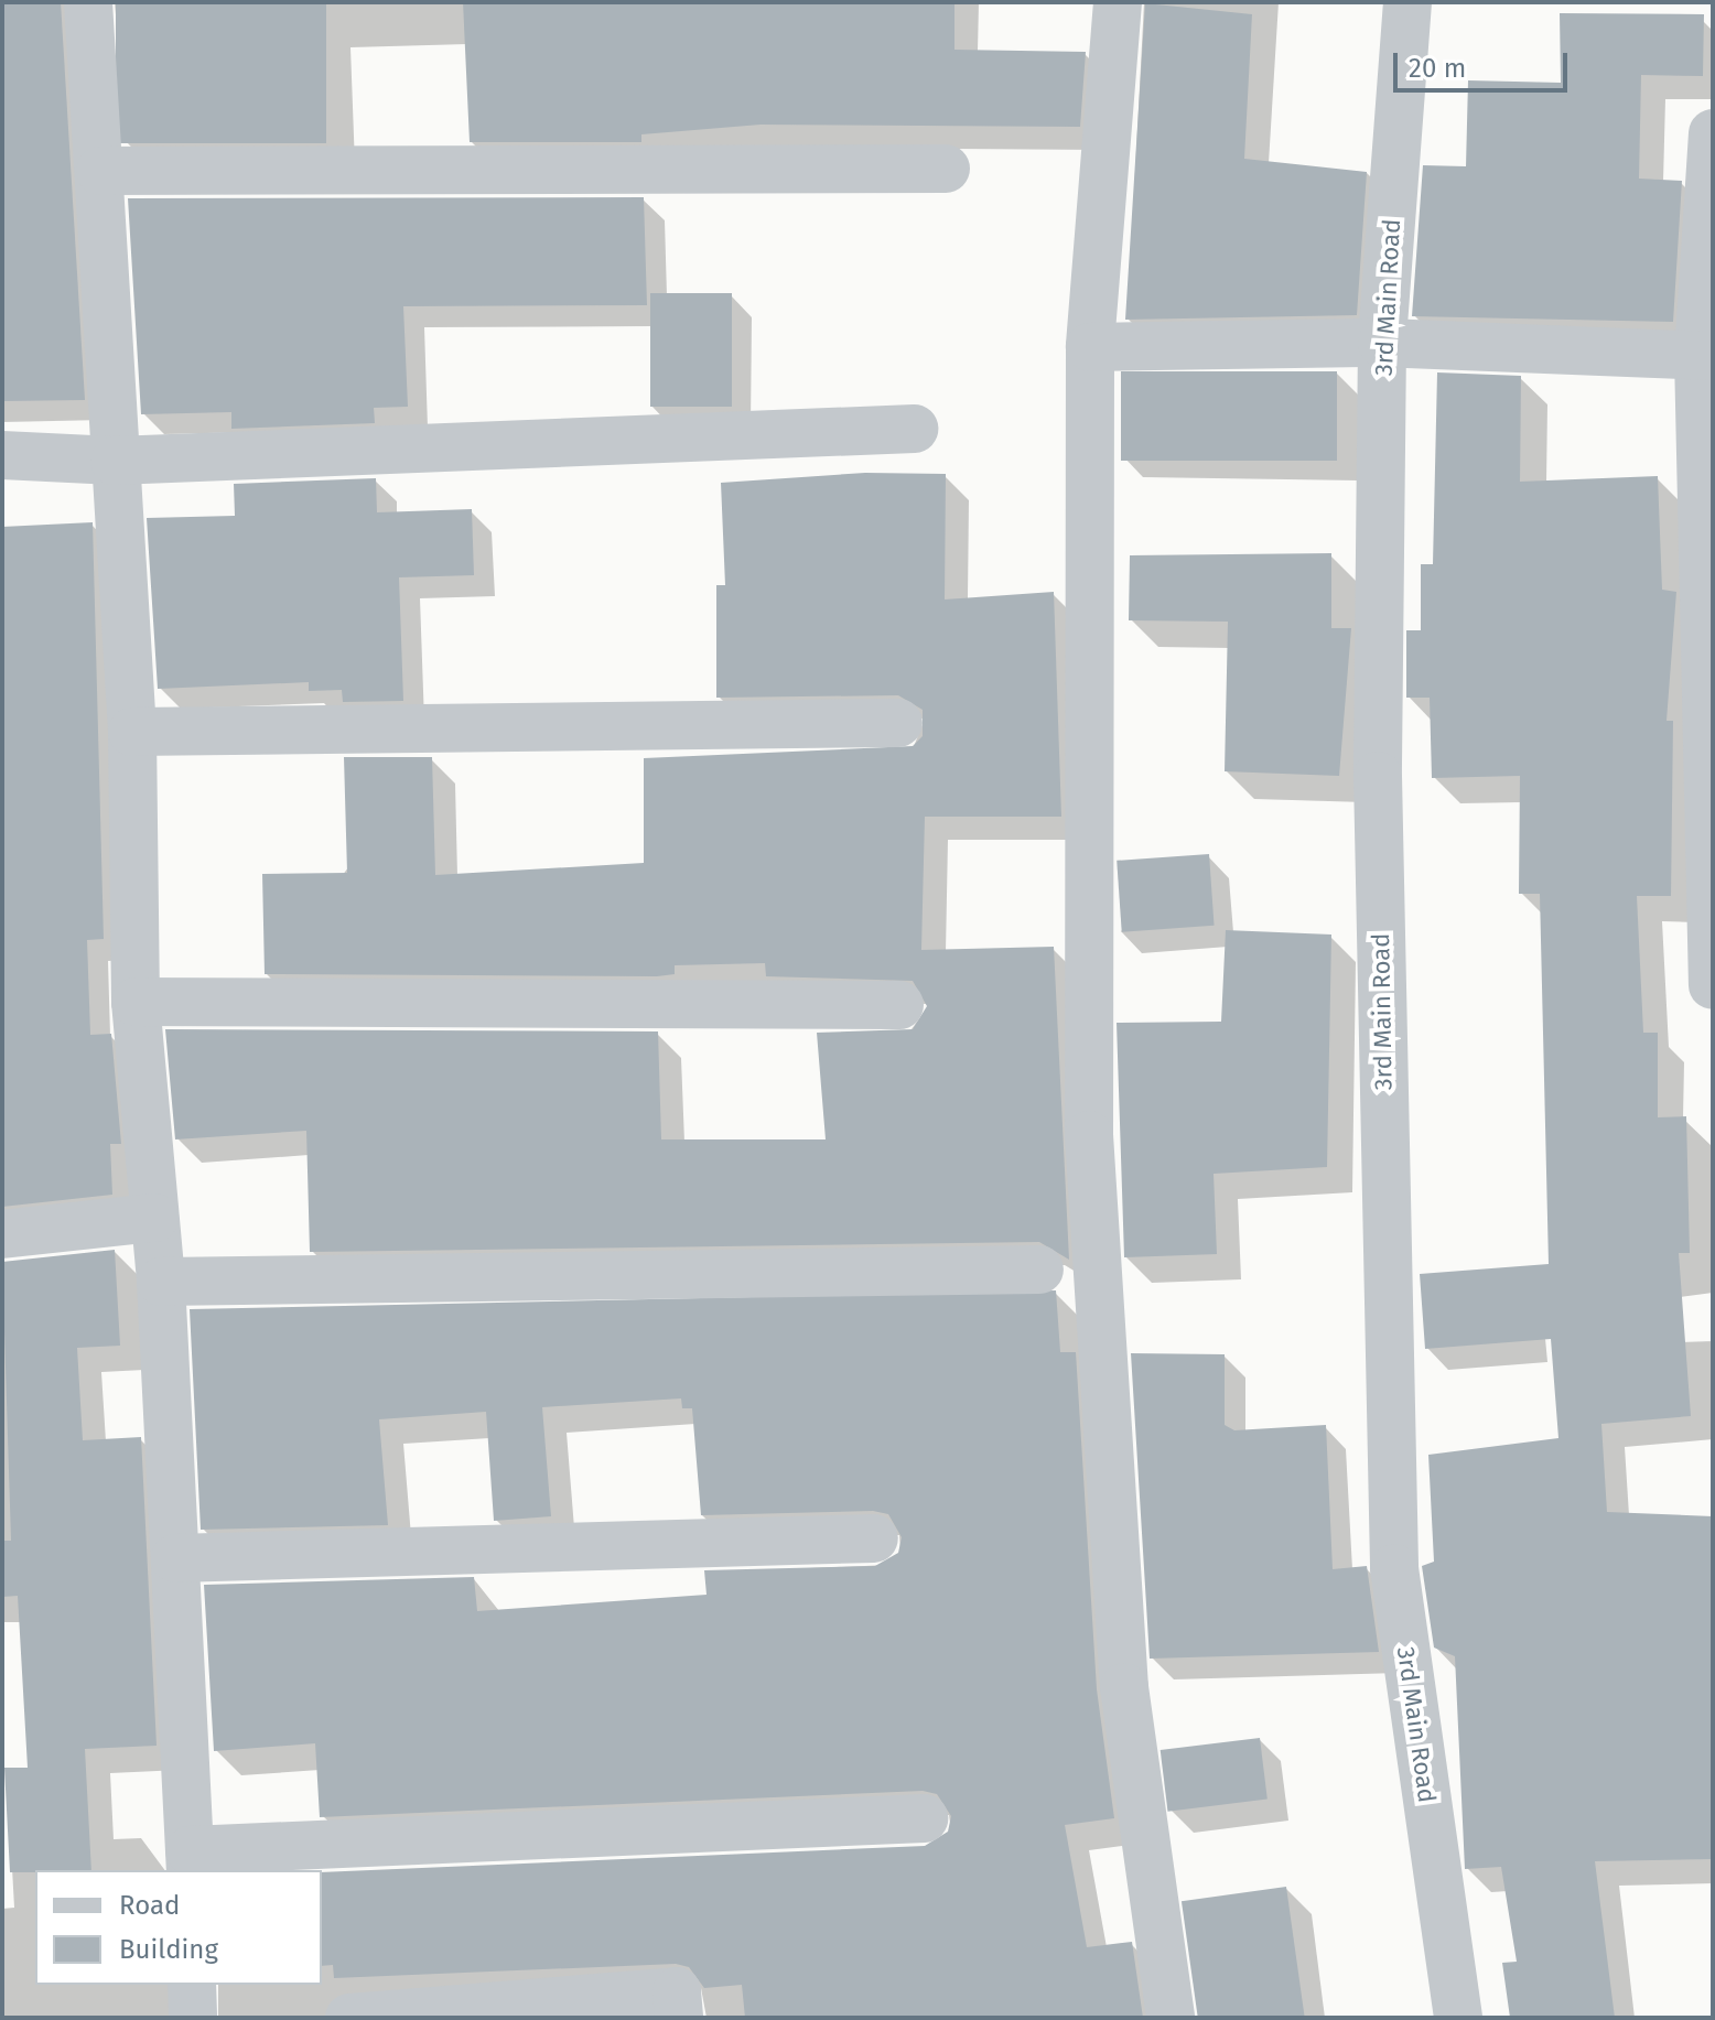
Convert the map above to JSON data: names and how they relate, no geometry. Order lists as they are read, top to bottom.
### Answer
{
  "streets": {
    "street": ["3rd Main Road"]
  },
  "legend": ["Road", "Building"],
  "scale_bar": "20 m"
}
